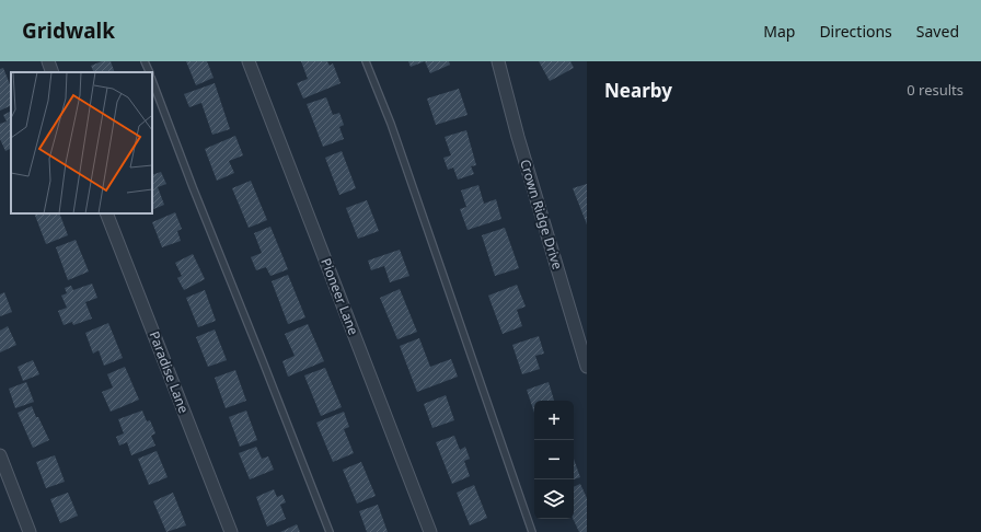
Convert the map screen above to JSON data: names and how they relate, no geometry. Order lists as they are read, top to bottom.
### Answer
{
  "streets": {
    "street": ["Crown Ridge Drive", "Pioneer Lane", "Paradise Lane"]
  },
  "page": {
    "header": "Gridwalk",
    "nav": ["Map", "Directions", "Saved"],
    "heading": ["Nearby", "0 results"],
    "map_buttons": ["+", "−"]
  }
}
